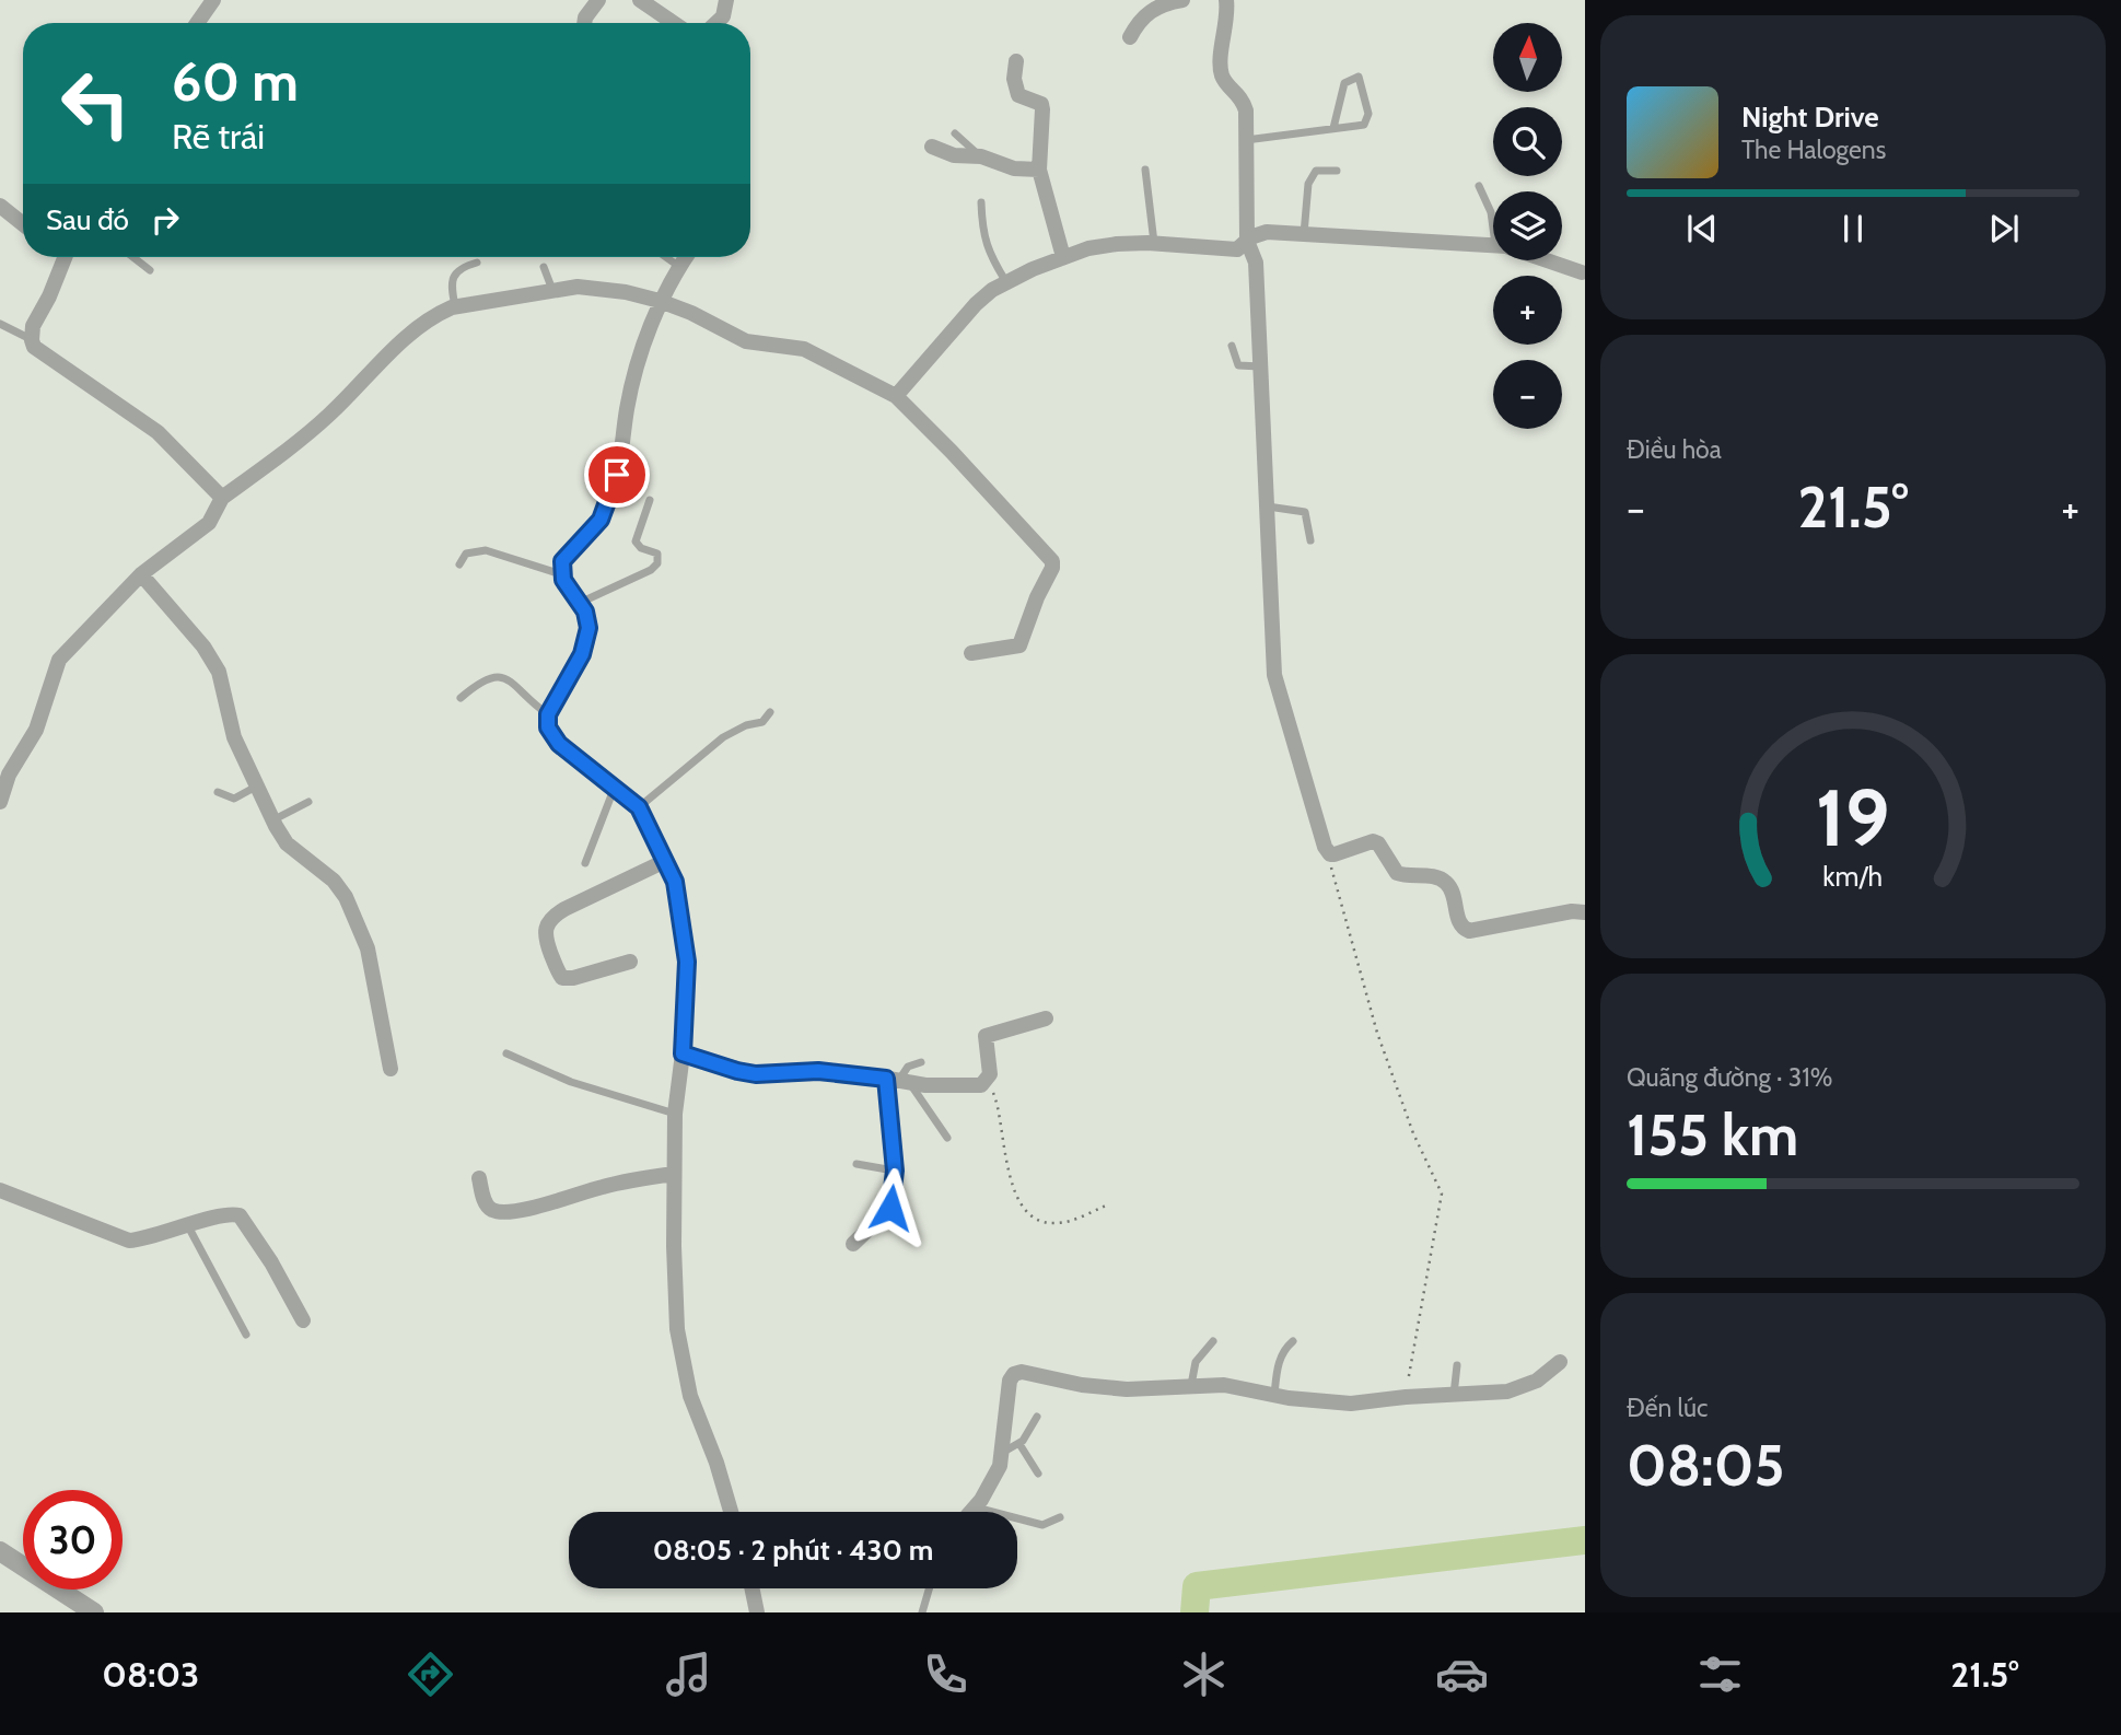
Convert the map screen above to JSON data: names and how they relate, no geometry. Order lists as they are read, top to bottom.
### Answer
{
  "north": "top",
  "page": {
    "map_buttons": ["+", "−"],
    "turn": ["60 m", "Rẽ trái"],
    "song": ["Night Drive", "The Halogens"],
    "then": "Sau đó",
    "tile": [
      "Điều hòa",
      ["Quãng đường · 31%", "155 km"],
      ["Đến lúc", "08:05"]
    ],
    "heat": ["−", "21.5°", "+"],
    "limit": "30",
    "trip": "08:05 · 2 phút · 430 m",
    "tabs": ["08:03", "21.5°"],
    "gauge": ["19", "km/h"]
  }
}
